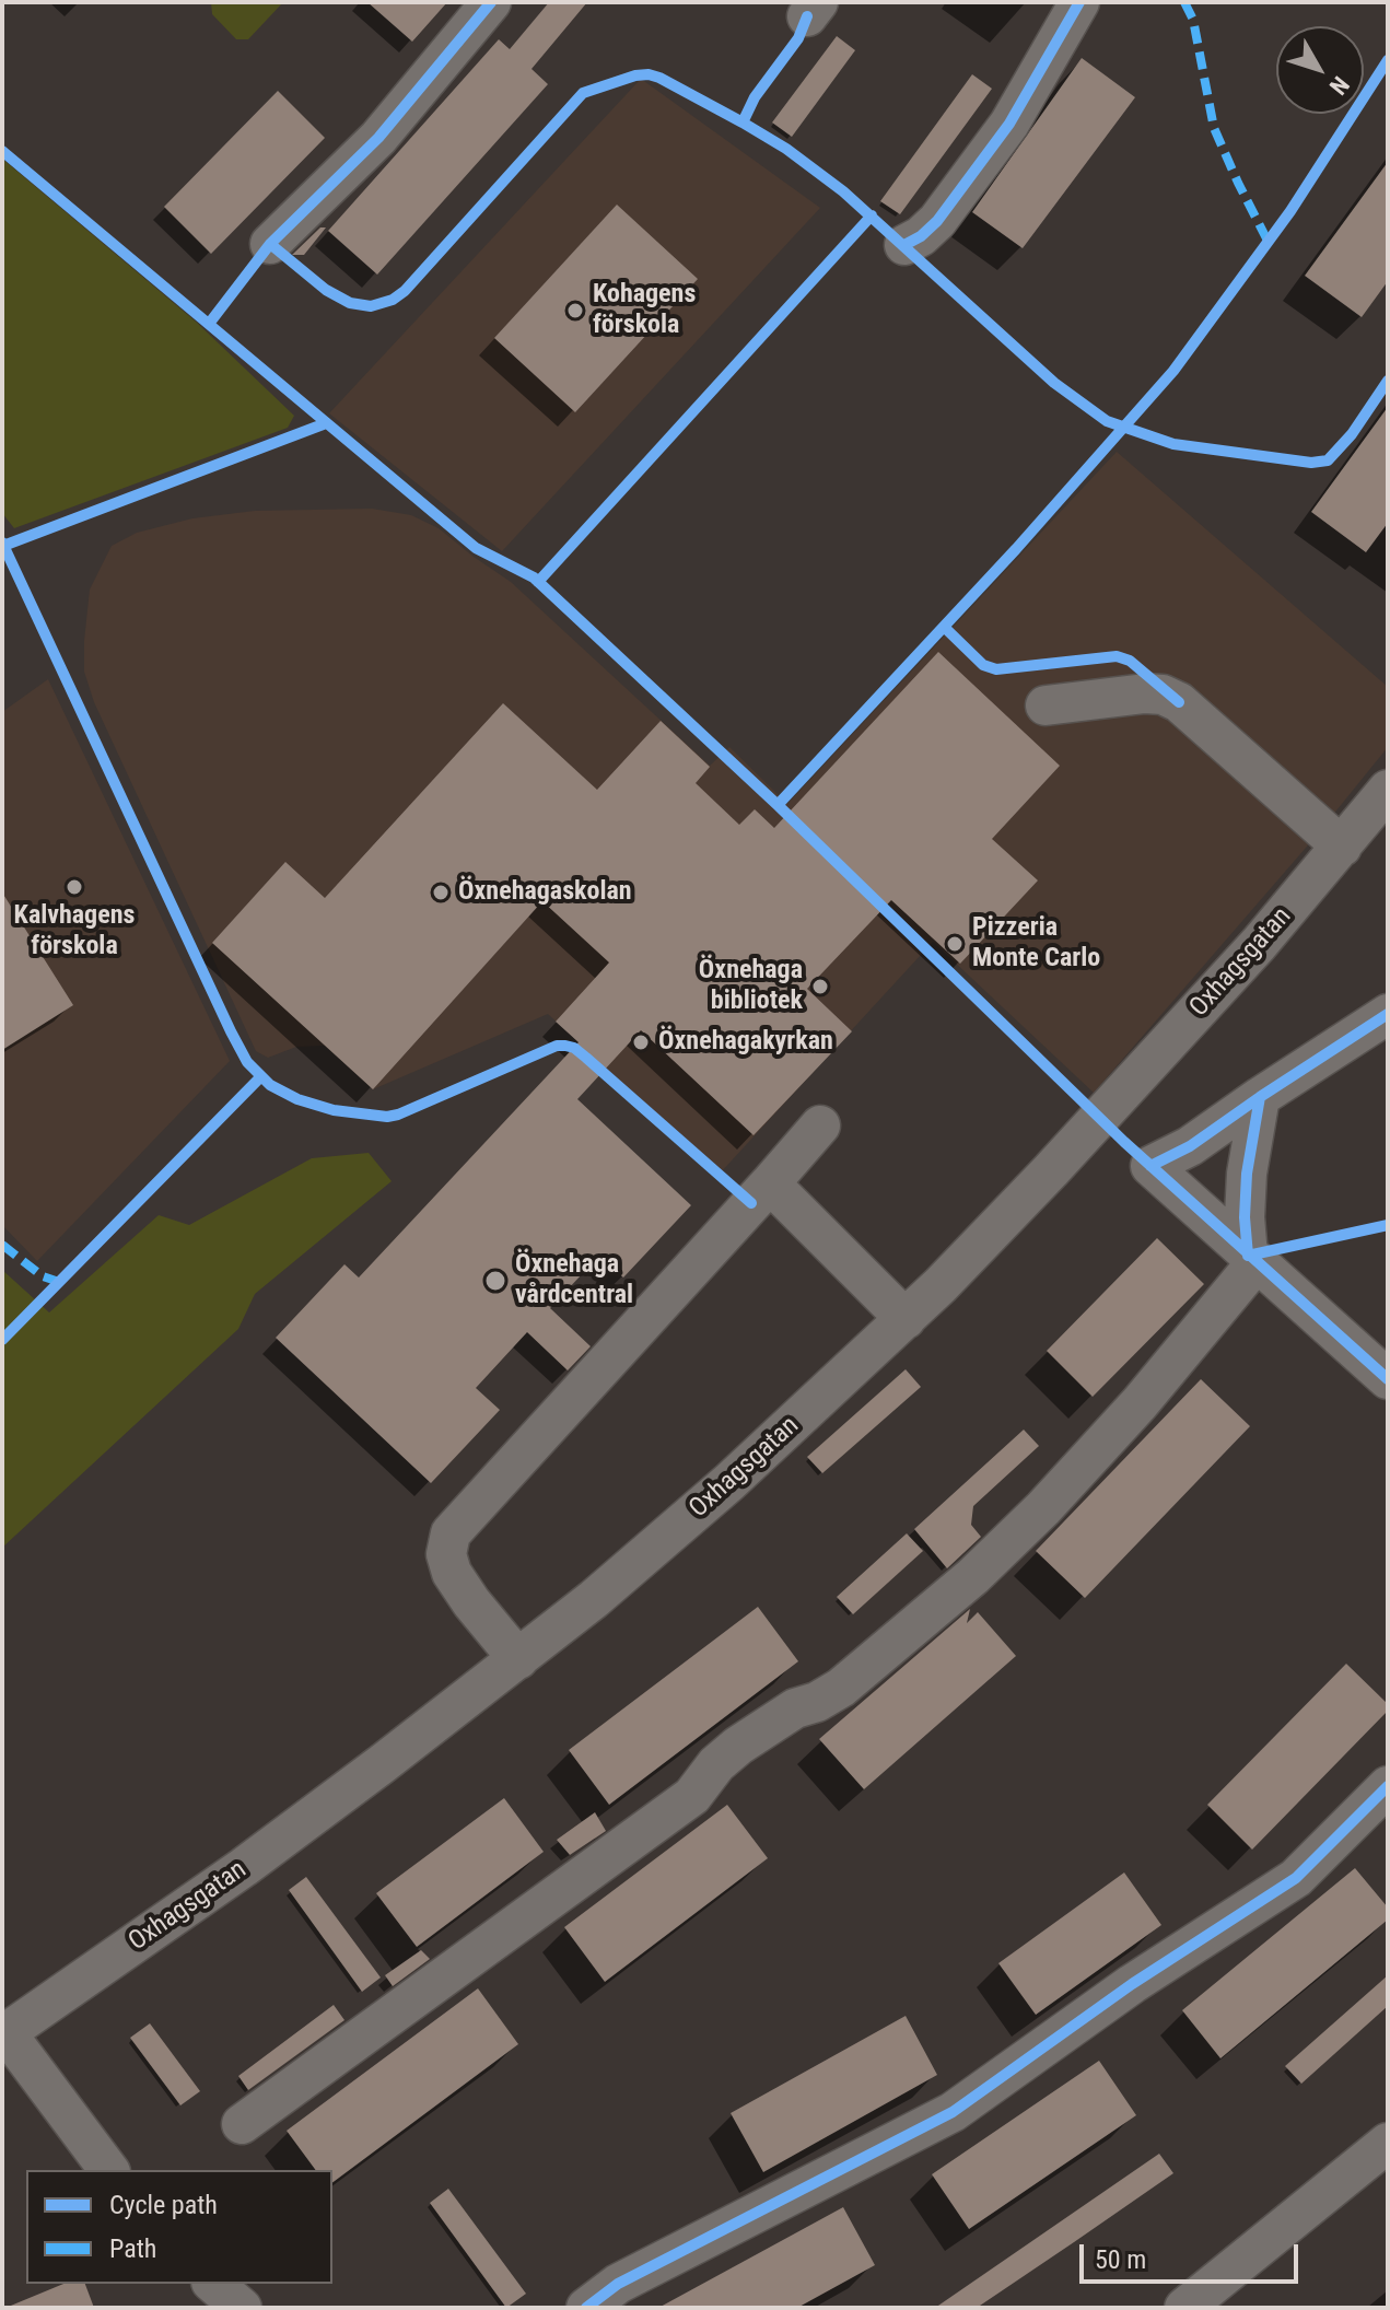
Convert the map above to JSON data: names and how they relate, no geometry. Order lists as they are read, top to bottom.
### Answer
{
  "streets": {
    "street": ["Oxhagsgatan"]
  },
  "places": [
    "Kohagens förskola",
    "Kalvhagens förskola",
    "Öxnehagaskolan",
    "Pizzeria Monte Carlo",
    "Öxnehaga bibliotek",
    "Öxnehagakyrkan",
    "Öxnehaga vårdcentral"
  ],
  "legend": ["Cycle path", "Path"],
  "scale_bar": "50 m",
  "north": "bottom right"
}
